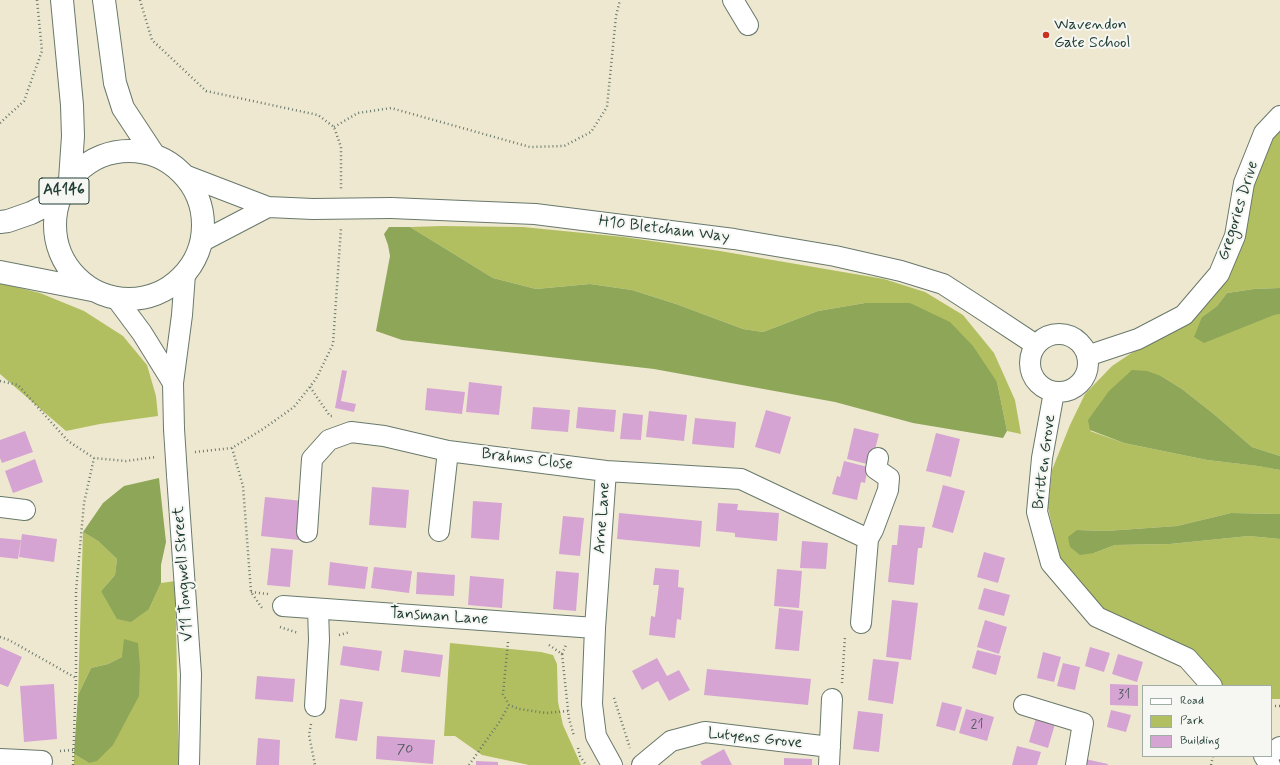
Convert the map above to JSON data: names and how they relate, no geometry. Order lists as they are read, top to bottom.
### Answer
{
  "streets": {
    "highway": ["A4146"],
    "street": [
      "Gregories Drive",
      "H10 Bletcham Way",
      "Brahms Close",
      "Britten Grove",
      "Arne Lane",
      "V11 Tongwell Street",
      "Tansman Lane",
      "Lutyens Grove"
    ]
  },
  "crossings": [
    ["A4146", "H10 Bletcham Way"],
    ["A4146", "V11 Tongwell Street"],
    ["Gregories Drive", "H10 Bletcham Way"],
    ["Gregories Drive", "Britten Grove"],
    ["H10 Bletcham Way", "Britten Grove"],
    ["Brahms Close", "Arne Lane"],
    ["Arne Lane", "Tansman Lane"]
  ],
  "places": ["Wavendon Gate School"],
  "house_numbers": ["31", "21", "70"],
  "legend": ["Road", "Park", "Building"]
}
